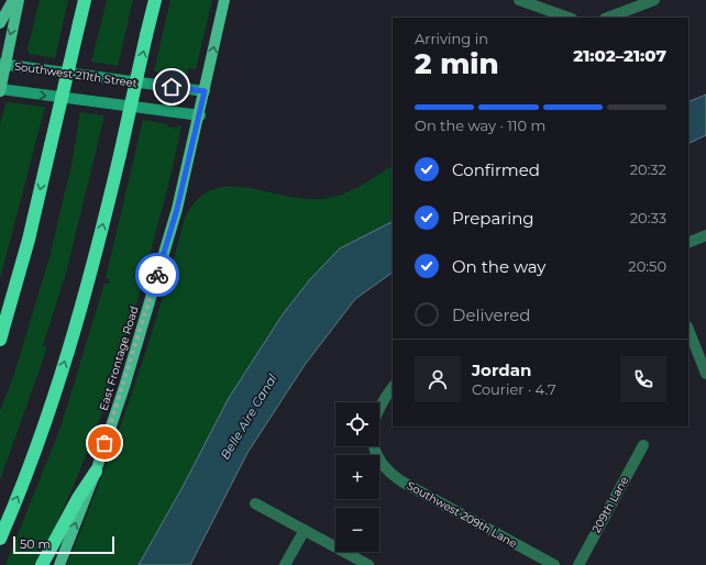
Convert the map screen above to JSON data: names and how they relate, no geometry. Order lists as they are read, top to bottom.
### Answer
{
  "streets": {
    "main road": ["Southwest 211th Street", "East Frontage Road"],
    "street": ["209th Lane", "Southwest 209th Lane"]
  },
  "crossings": [
    ["Southwest 211th Street", "East Frontage Road"]
  ],
  "water": ["Belle Aire Canal"],
  "scale_bar": "50 m",
  "page": {
    "heading": ["2 min", "Arriving in", "21:02–21:07"],
    "panel": ["Jordan", "Courier · 4.7"],
    "bar": "On the way · 110 m",
    "list": [
      ["Confirmed", "20:32"],
      ["Preparing", "20:33"],
      ["On the way", "20:50"],
      "Delivered"
    ],
    "map_buttons": ["+", "−"],
    "scale": "50 m"
  }
}
